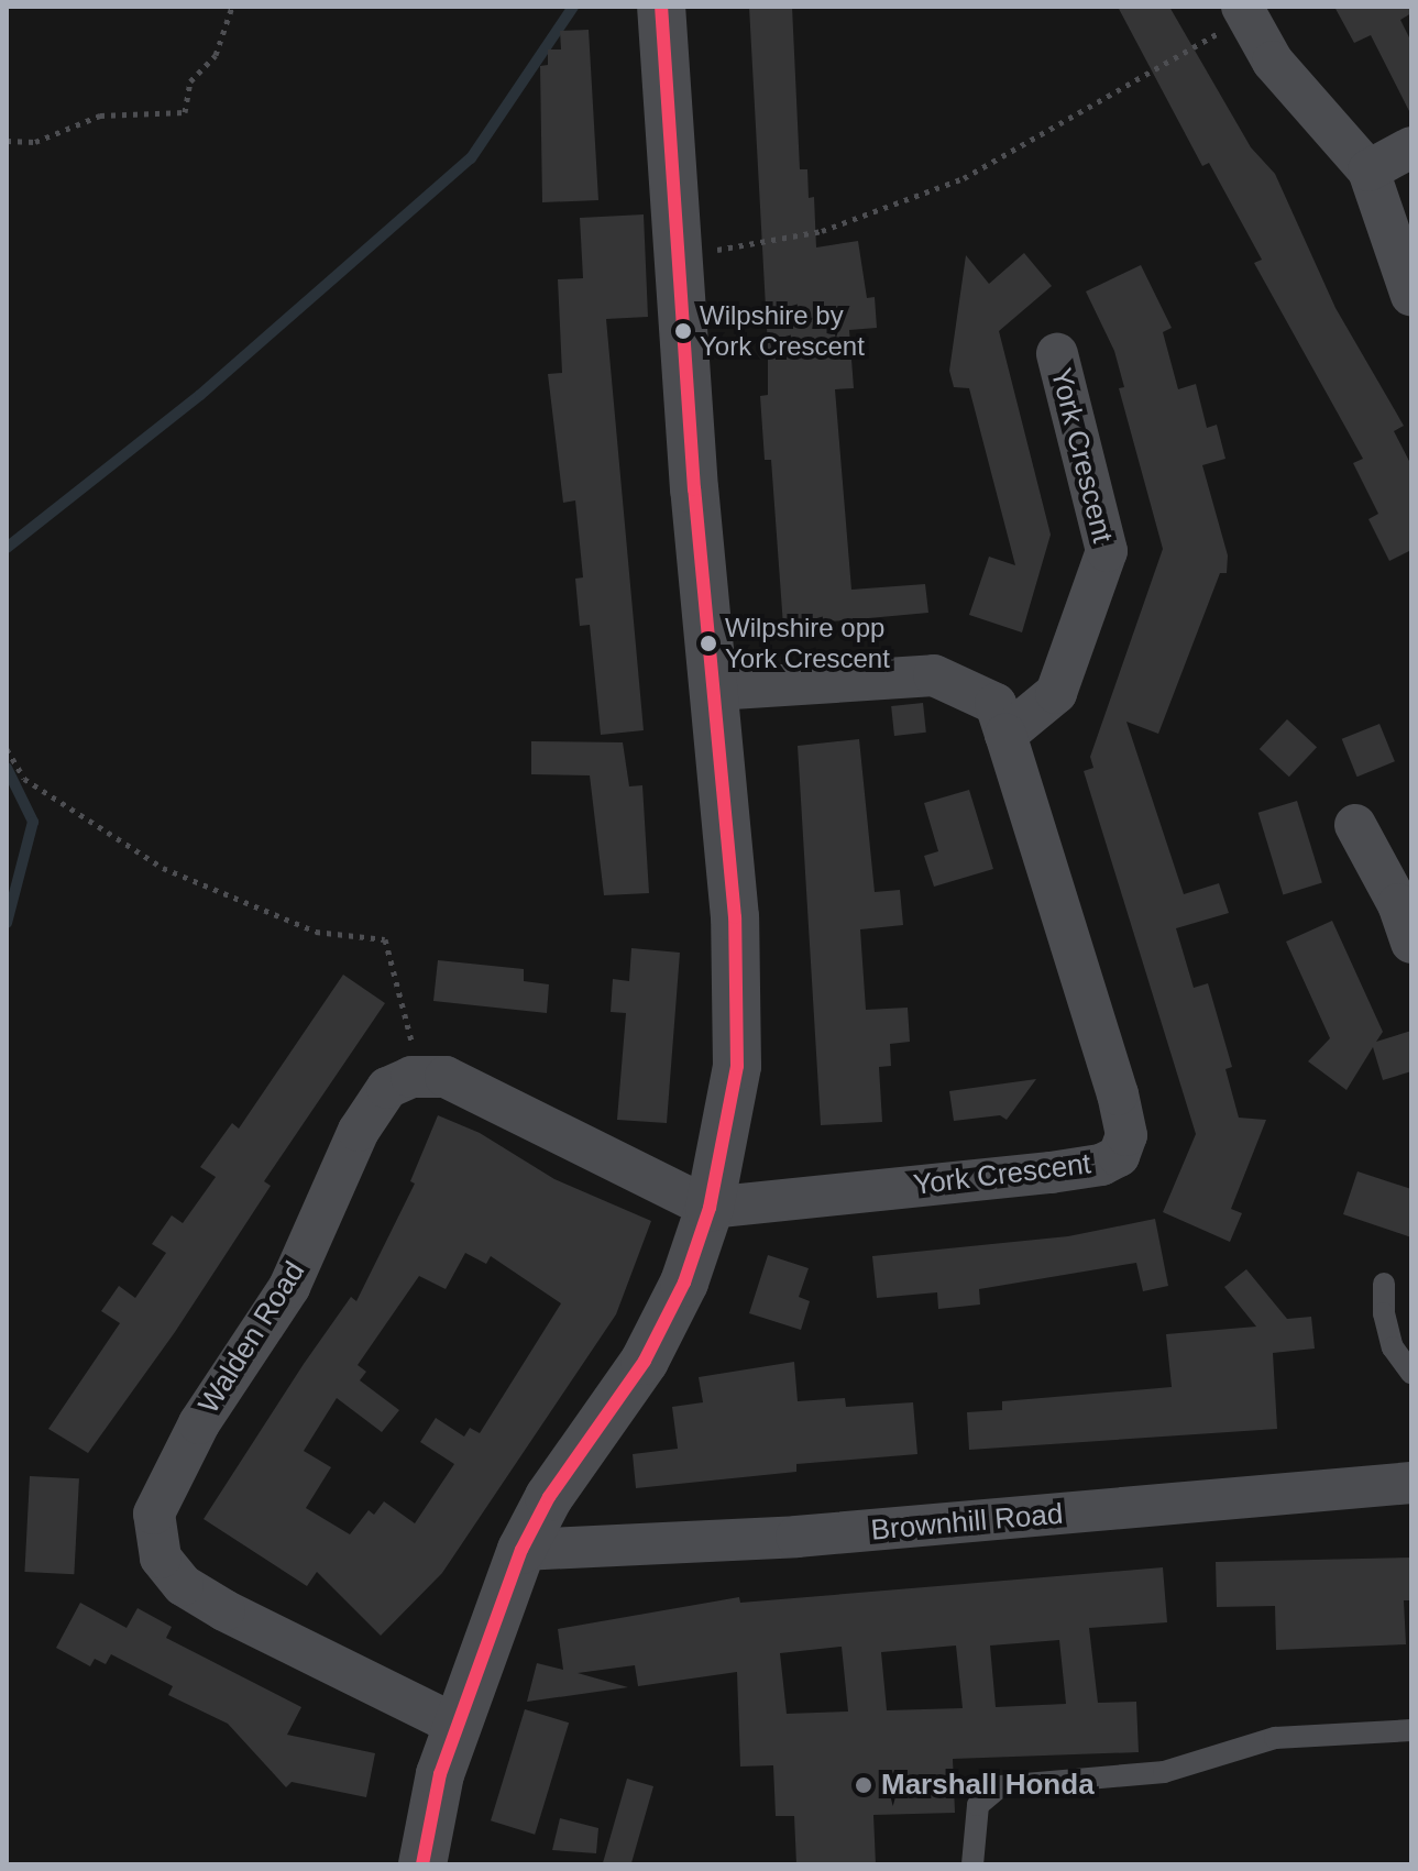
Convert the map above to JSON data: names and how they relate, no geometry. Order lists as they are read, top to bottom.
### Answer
{
  "streets": {
    "street": ["York Crescent", "Walden Road", "Brownhill Road"]
  },
  "places": ["Wilpshire by York Crescent", "Wilpshire opp York Crescent", "Marshall Honda"]
}
